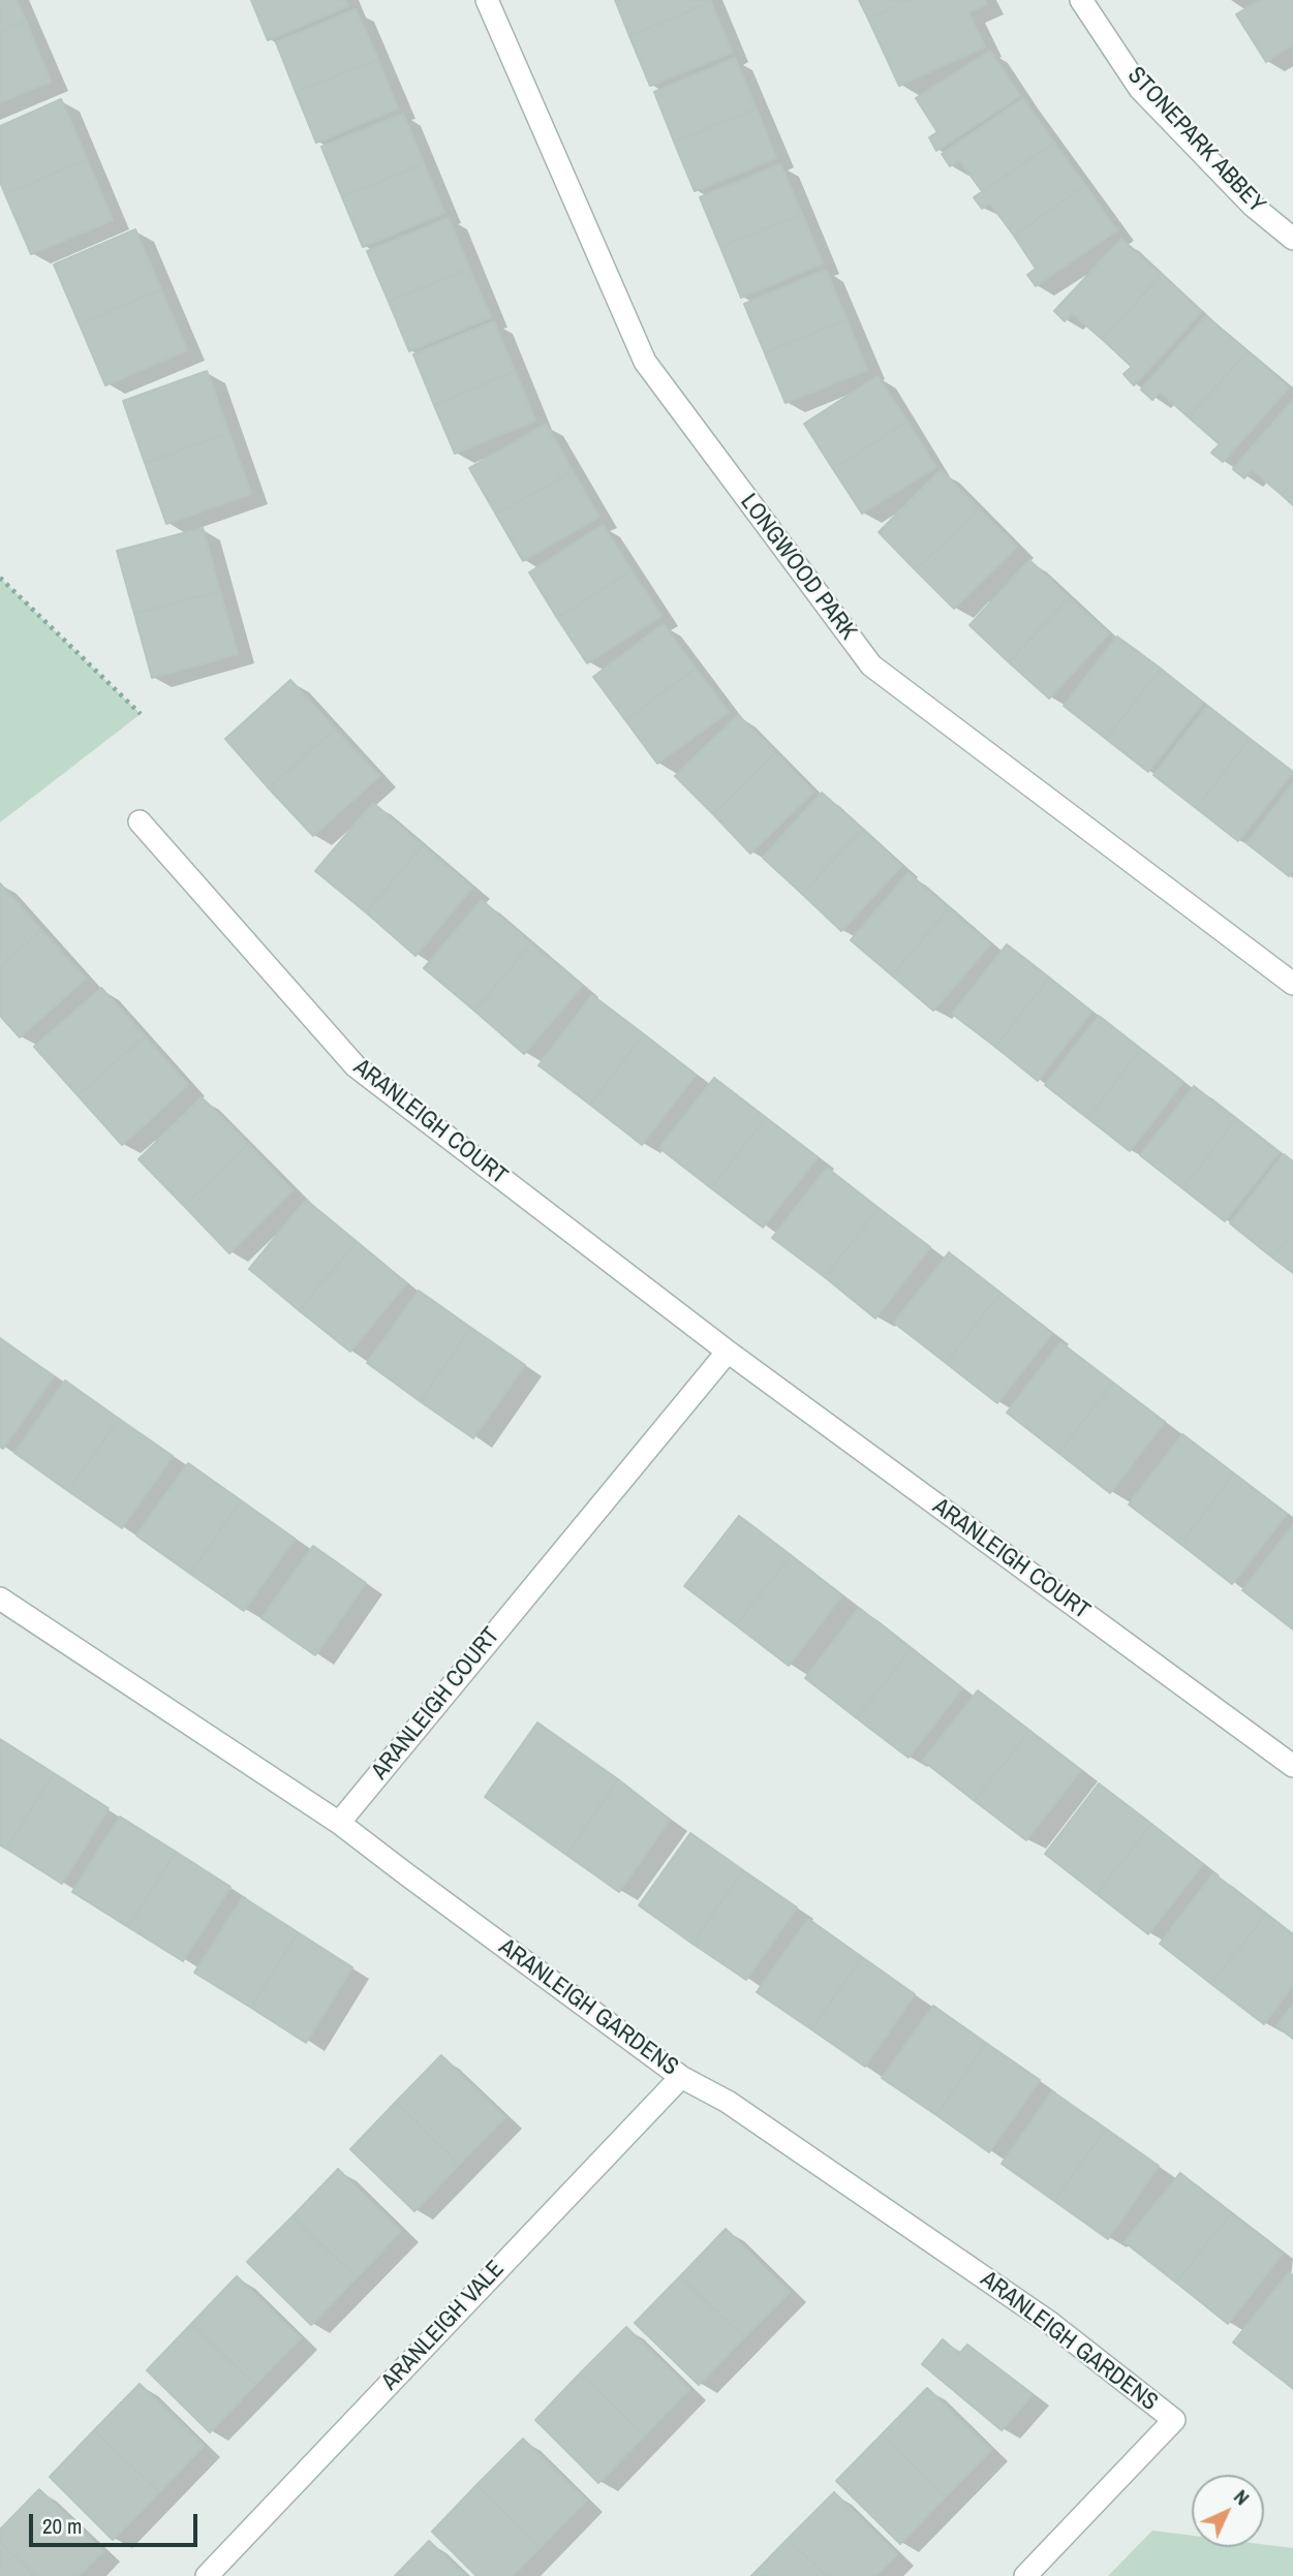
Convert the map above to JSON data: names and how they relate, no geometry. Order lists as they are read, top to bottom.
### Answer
{
  "streets": {
    "street": [
      "STONEPARK ABBEY",
      "LONGWOOD PARK",
      "ARANLEIGH COURT",
      "ARANLEIGH GARDENS",
      "ARANLEIGH VALE"
    ]
  },
  "crossings": [
    ["ARANLEIGH COURT", "ARANLEIGH GARDENS"],
    ["ARANLEIGH GARDENS", "ARANLEIGH VALE"]
  ],
  "scale_bar": "20 m",
  "north": "top right"
}
